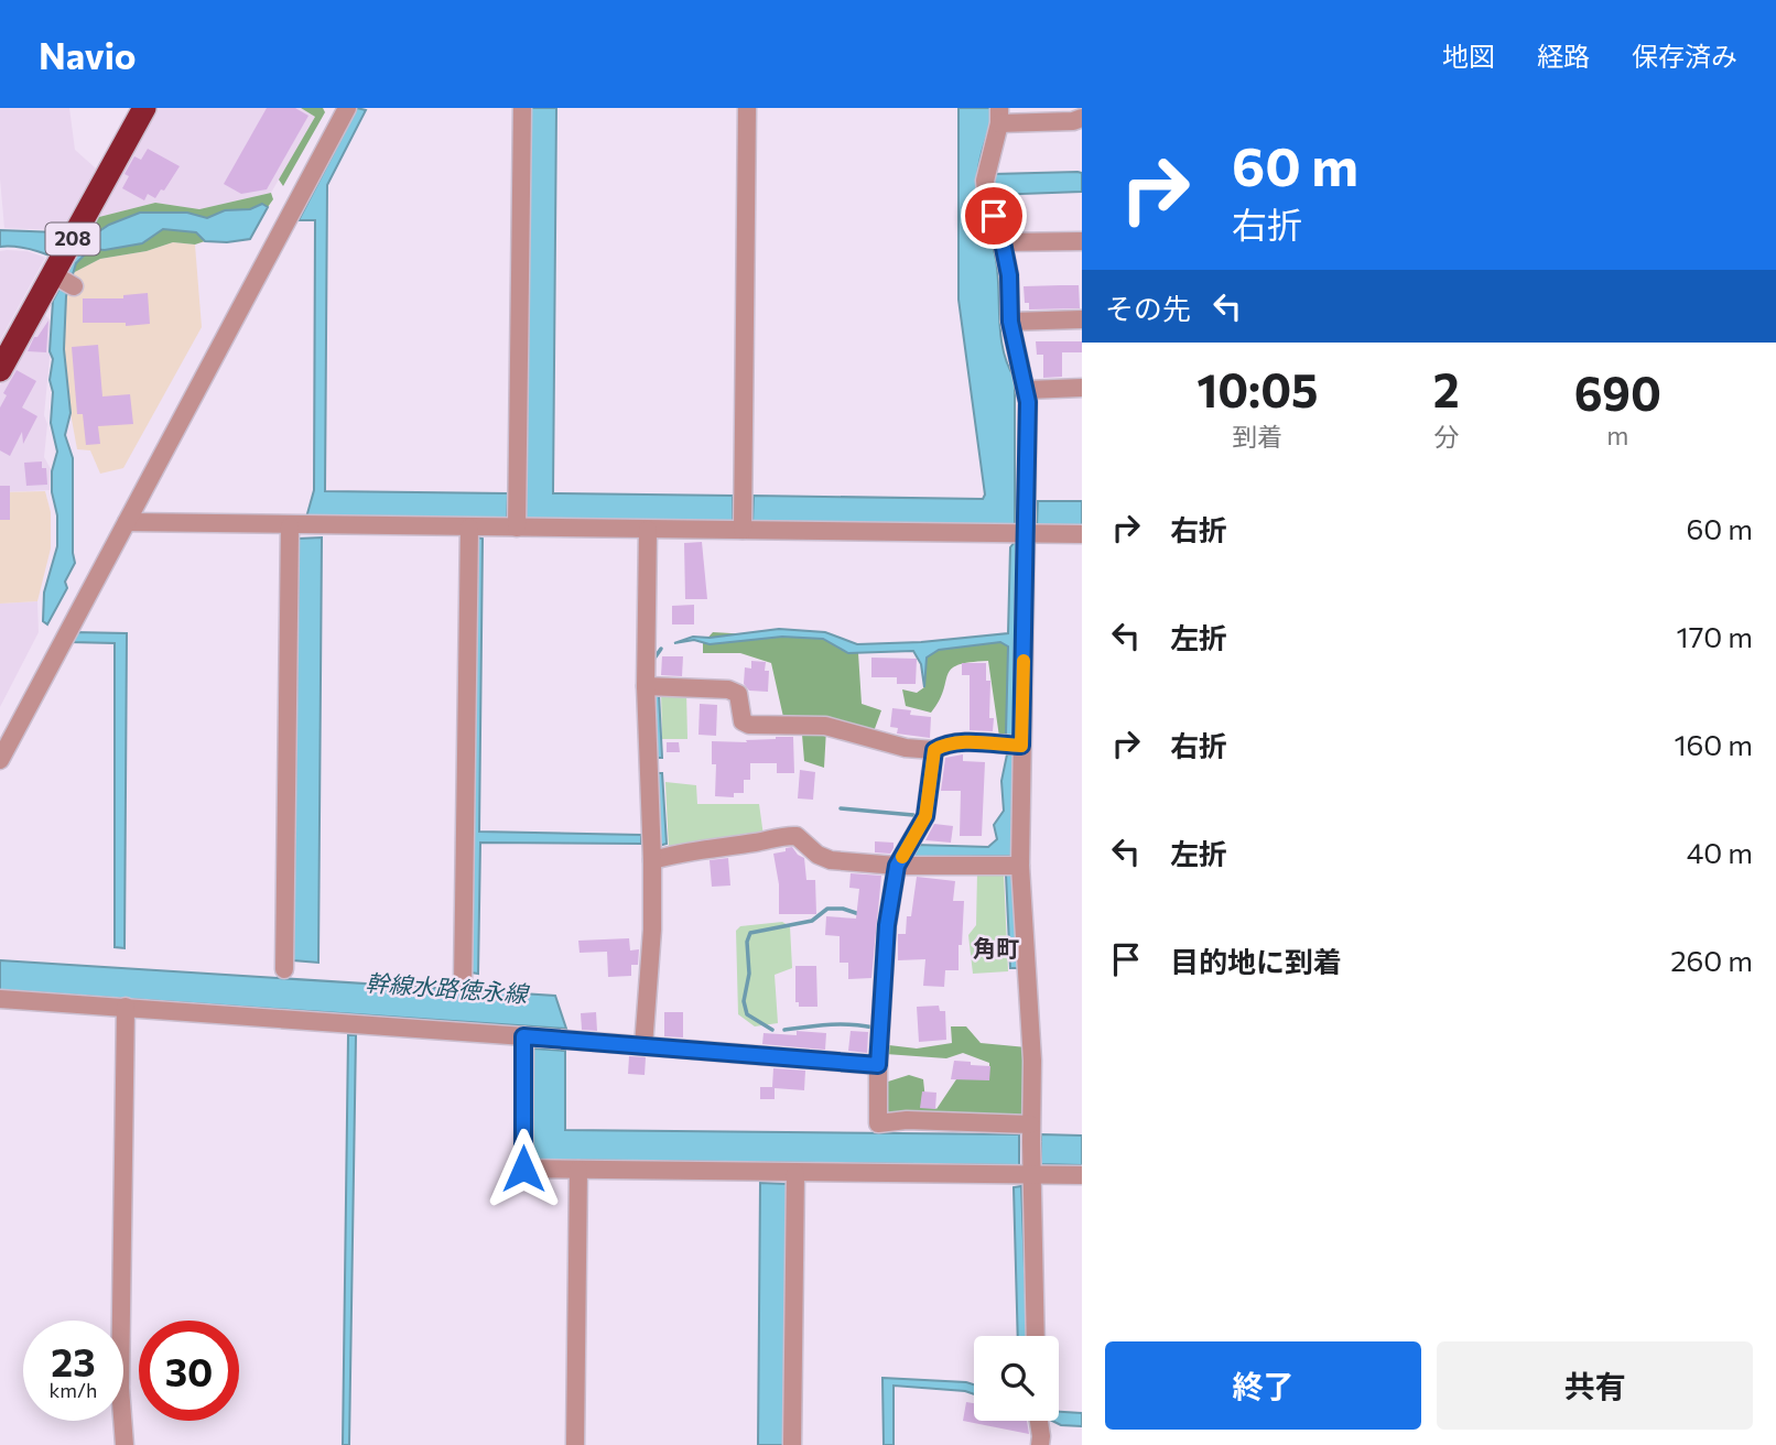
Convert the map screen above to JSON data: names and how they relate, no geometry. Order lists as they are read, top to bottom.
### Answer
{
  "streets": {
    "highway": ["208"]
  },
  "districts": ["角町"],
  "water": ["幹線水路徳永線"],
  "page": {
    "header": "Navio",
    "nav": ["地図", "経路", "保存済み"],
    "turn": ["60 m", "右折"],
    "then": "その先",
    "eta": [
      "10:05",
      "到着",
      "2",
      "分",
      "690",
      "m"
    ],
    "list": [
      {
        "name": "右折",
        "value": "60 m"
      },
      {
        "name": "左折",
        "value": "170 m"
      },
      {
        "name": "右折",
        "value": "160 m"
      },
      {
        "name": "左折",
        "value": "40 m"
      },
      {
        "name": "目的地に到着",
        "value": "260 m"
      }
    ],
    "speed": "23 km/h",
    "limit": "30",
    "buttons": ["終了", "共有"]
  }
}
